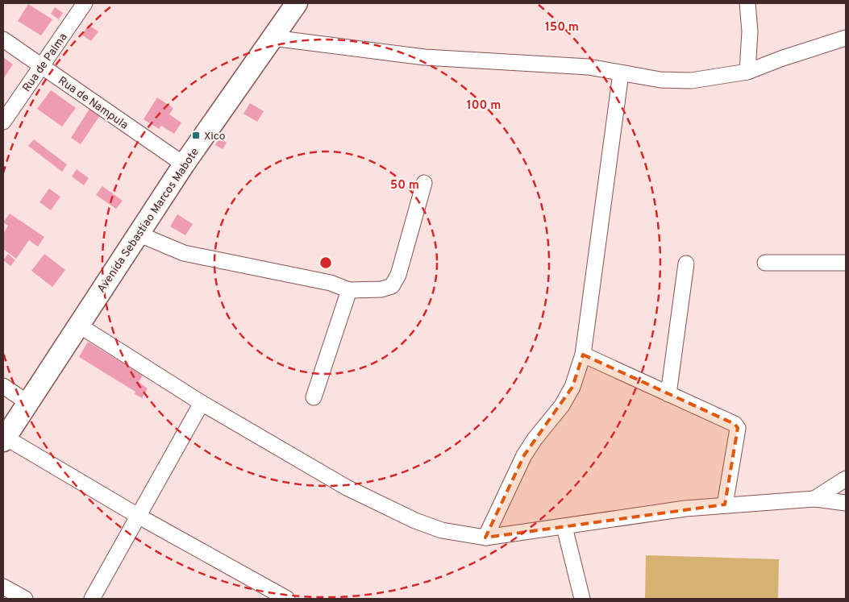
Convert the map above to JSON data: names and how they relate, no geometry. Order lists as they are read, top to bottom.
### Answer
{
  "streets": {
    "main road": ["Avenida Sebastiao Marcos Mabote"],
    "street": ["Rua de Palma", "Rua de Nampula"]
  },
  "crossings": [
    ["Rua de Palma", "Rua de Nampula"],
    ["Rua de Nampula", "Avenida Sebastiao Marcos Mabote"]
  ],
  "places": {
    "transit": ["Xico"]
  },
  "rings": ["150 m", "100 m", "50 m"]
}
